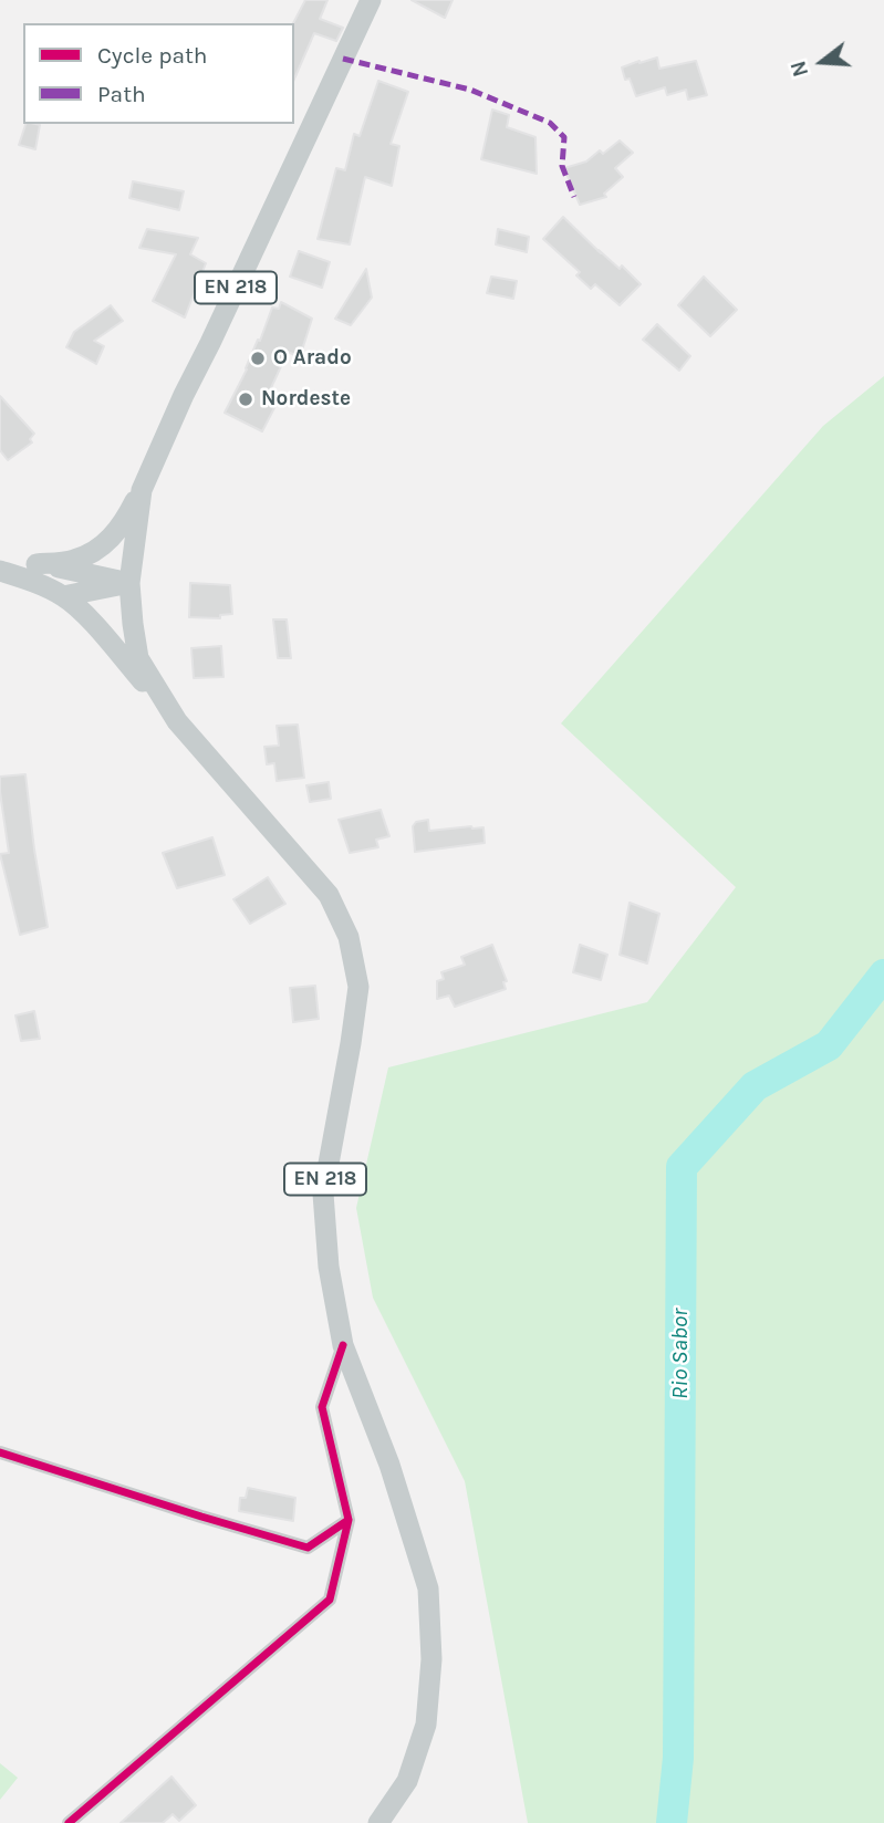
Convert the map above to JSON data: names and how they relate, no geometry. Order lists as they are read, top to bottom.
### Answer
{
  "streets": {
    "main road": ["EN 218"]
  },
  "water": ["Rio Sabor"],
  "places": ["O Arado", "Nordeste"],
  "legend": ["Cycle path", "Path"],
  "north": "left"
}
